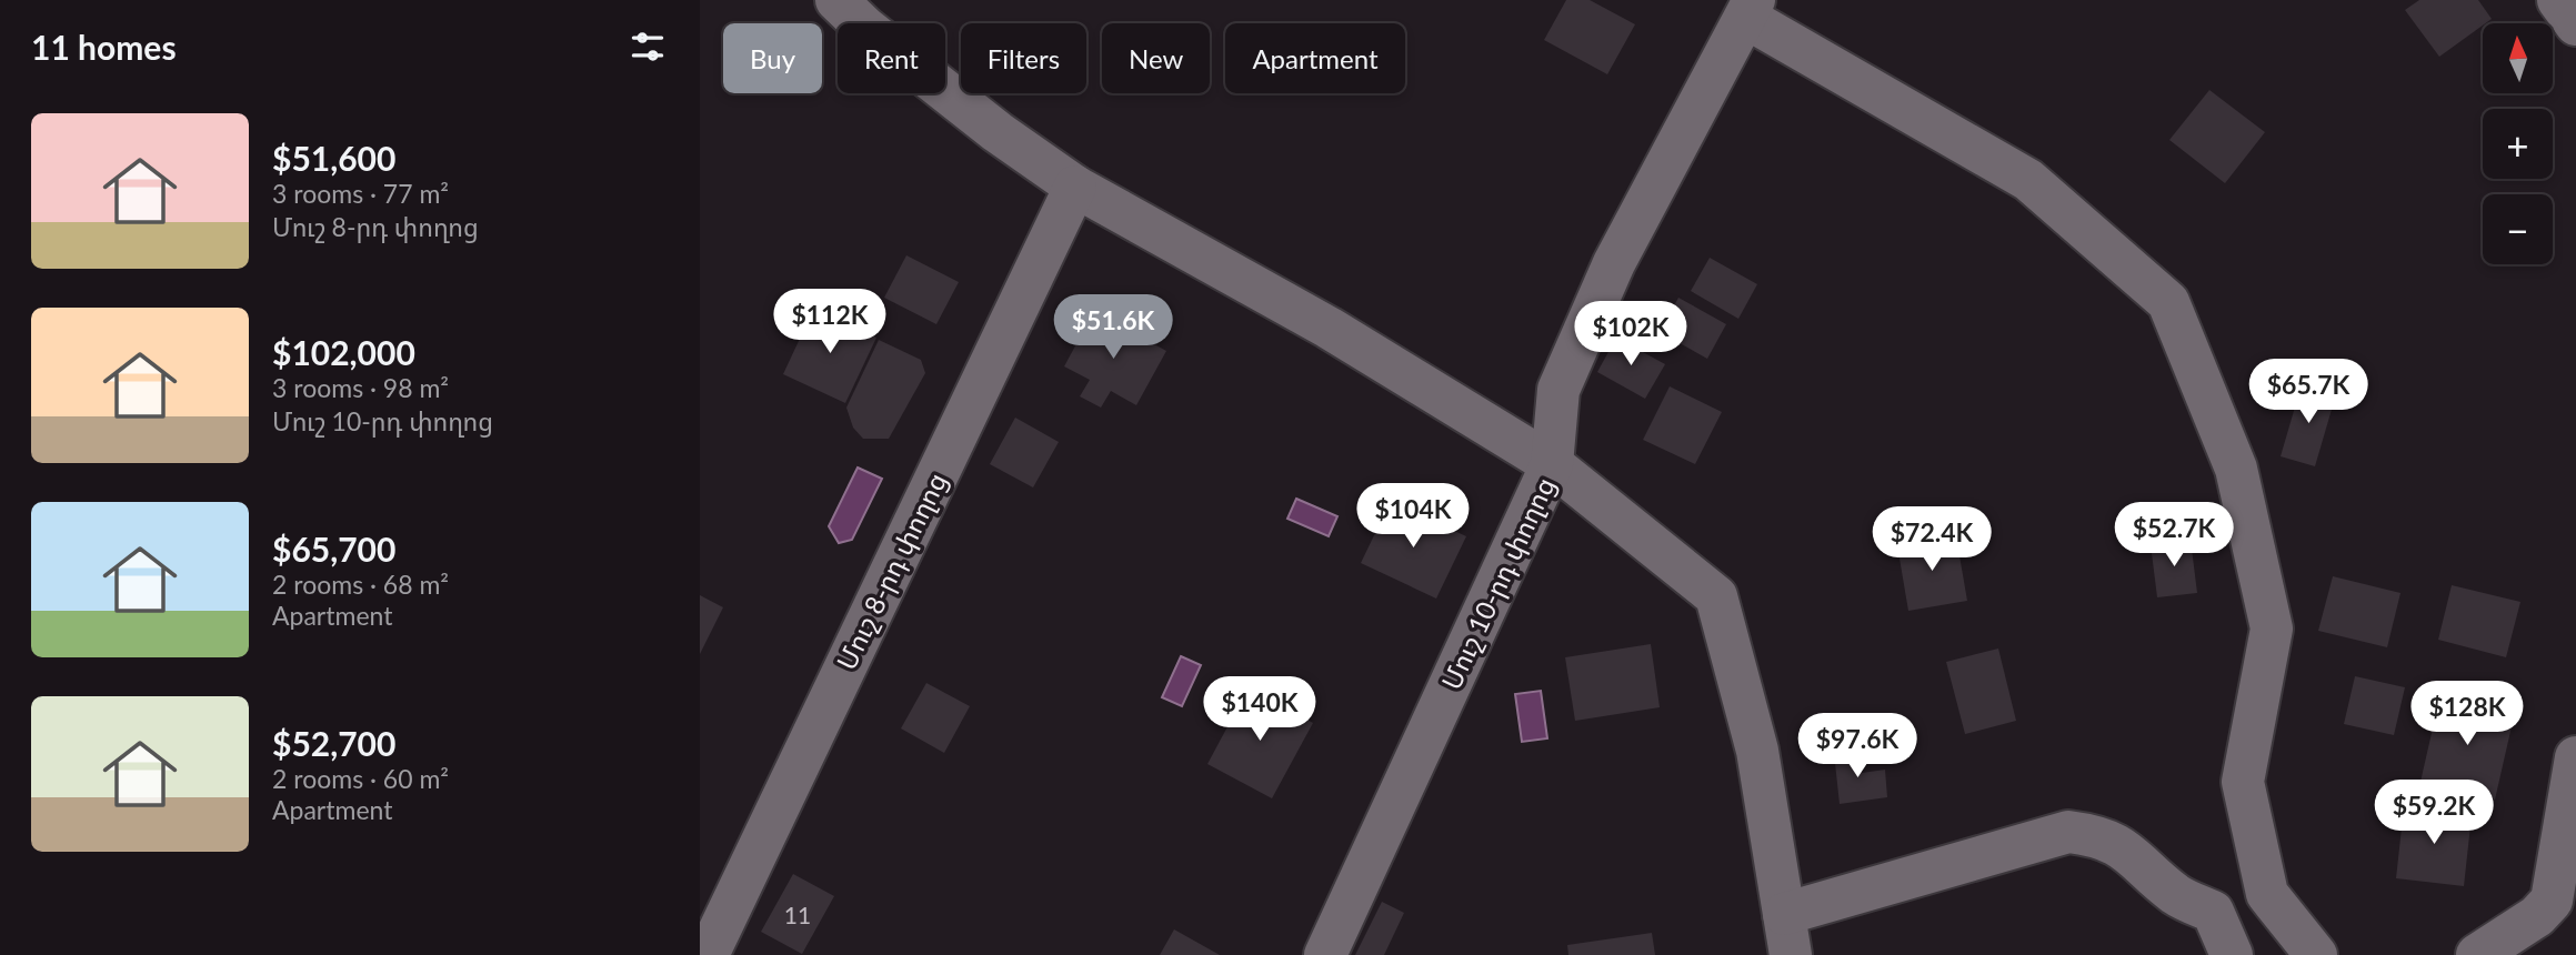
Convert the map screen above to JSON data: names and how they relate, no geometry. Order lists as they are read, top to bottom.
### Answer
{
  "streets": {
    "street": ["Մուշ 8-րդ փողոց", "Մուշ 10-րդ փողոց"]
  },
  "house_numbers": ["11"],
  "north": "top",
  "page": {
    "heading": "11 homes",
    "map_buttons": ["+", "−"],
    "chip": [
      "Buy",
      "Rent",
      "Filters",
      "New",
      "Apartment"
    ],
    "list": [
      {
        "name": "$51,600",
        "note": "3 rooms · 77 m² · Մուշ 8-րդ փողոց"
      },
      {
        "name": "$102,000",
        "note": "3 rooms · 98 m² · Մուշ 10-րդ փողոց"
      },
      {
        "name": "$65,700",
        "note": "2 rooms · 68 m² · Apartment"
      },
      {
        "name": "$52,700",
        "note": "2 rooms · 60 m² · Apartment"
      }
    ],
    "price": [
      "$112K",
      "$51.6K",
      "$102K",
      "$65.7K",
      "$104K",
      "$52.7K",
      "$72.4K",
      "$140K",
      "$128K",
      "$97.6K",
      "$59.2K"
    ]
  }
}
